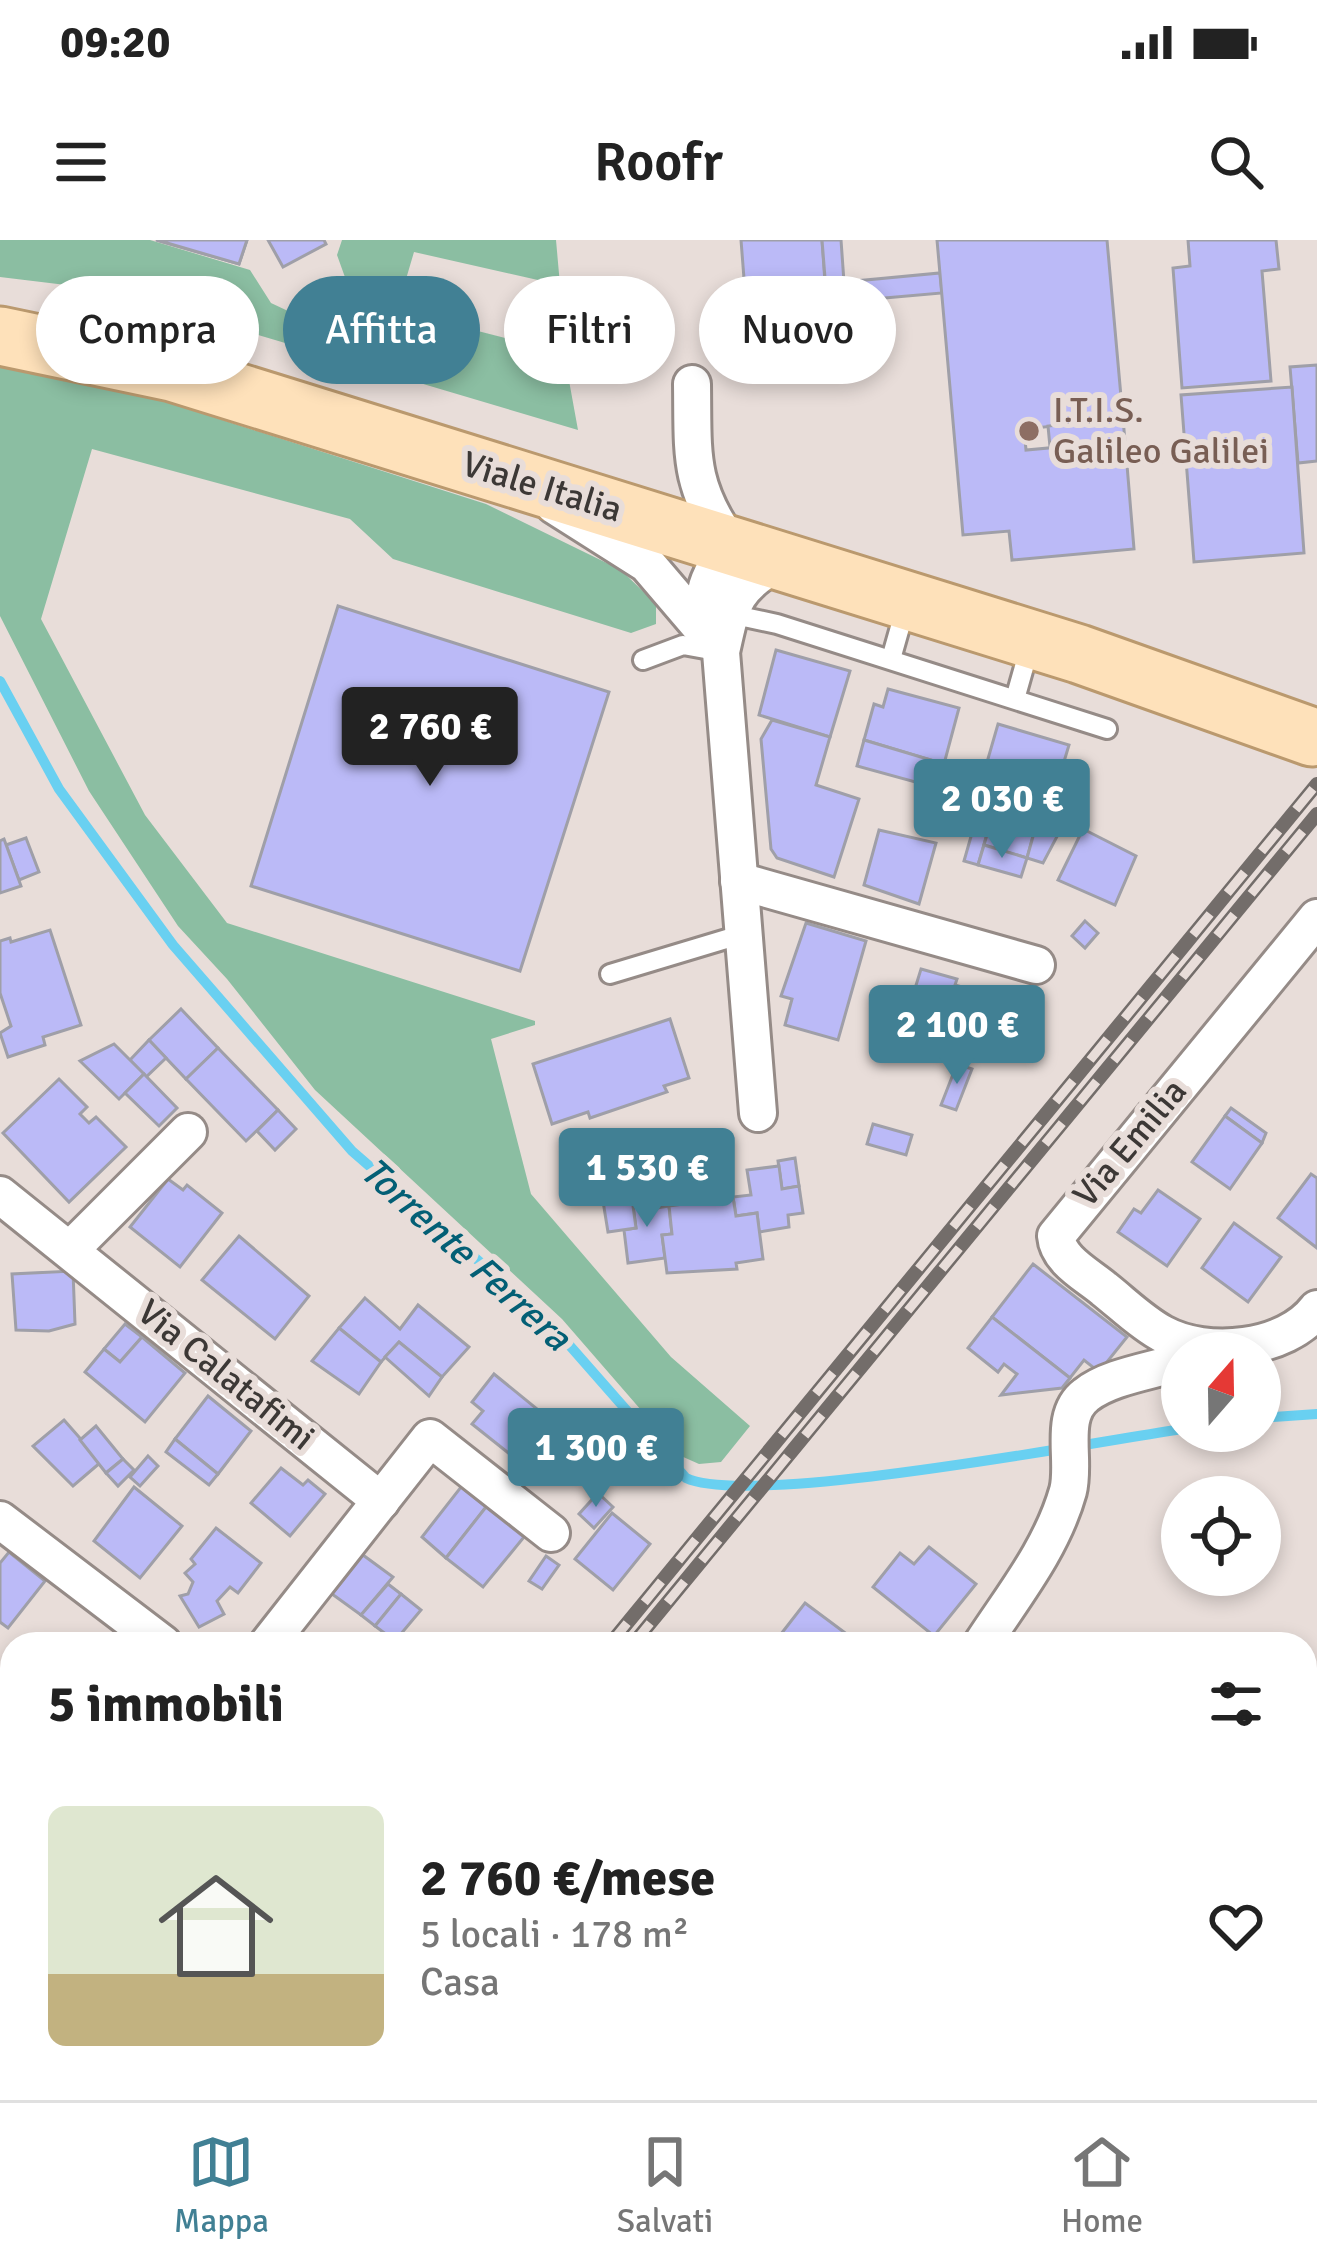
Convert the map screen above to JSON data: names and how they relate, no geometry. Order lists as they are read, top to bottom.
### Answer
{
  "streets": {
    "main road": ["Viale Italia"],
    "street": ["Via Emilia", "Via Calatafimi"]
  },
  "water": ["Torrente Ferrera"],
  "places": ["I.T.I.S. Galileo Galilei"],
  "north": "top",
  "page": {
    "status": "09:20",
    "header": "Roofr",
    "chip": [
      "Compra",
      "Affitta",
      "Filtri",
      "Nuovo"
    ],
    "price": [
      "2 760 €",
      "2 030 €",
      "2 100 €",
      "1 530 €",
      "1 300 €"
    ],
    "heading": "5 immobili",
    "list": [
      {
        "name": "2 760 €/mese",
        "note": "5 locali · 178 m² · Casa"
      }
    ],
    "tabs": ["Mappa", "Salvati", "Home"]
  }
}
